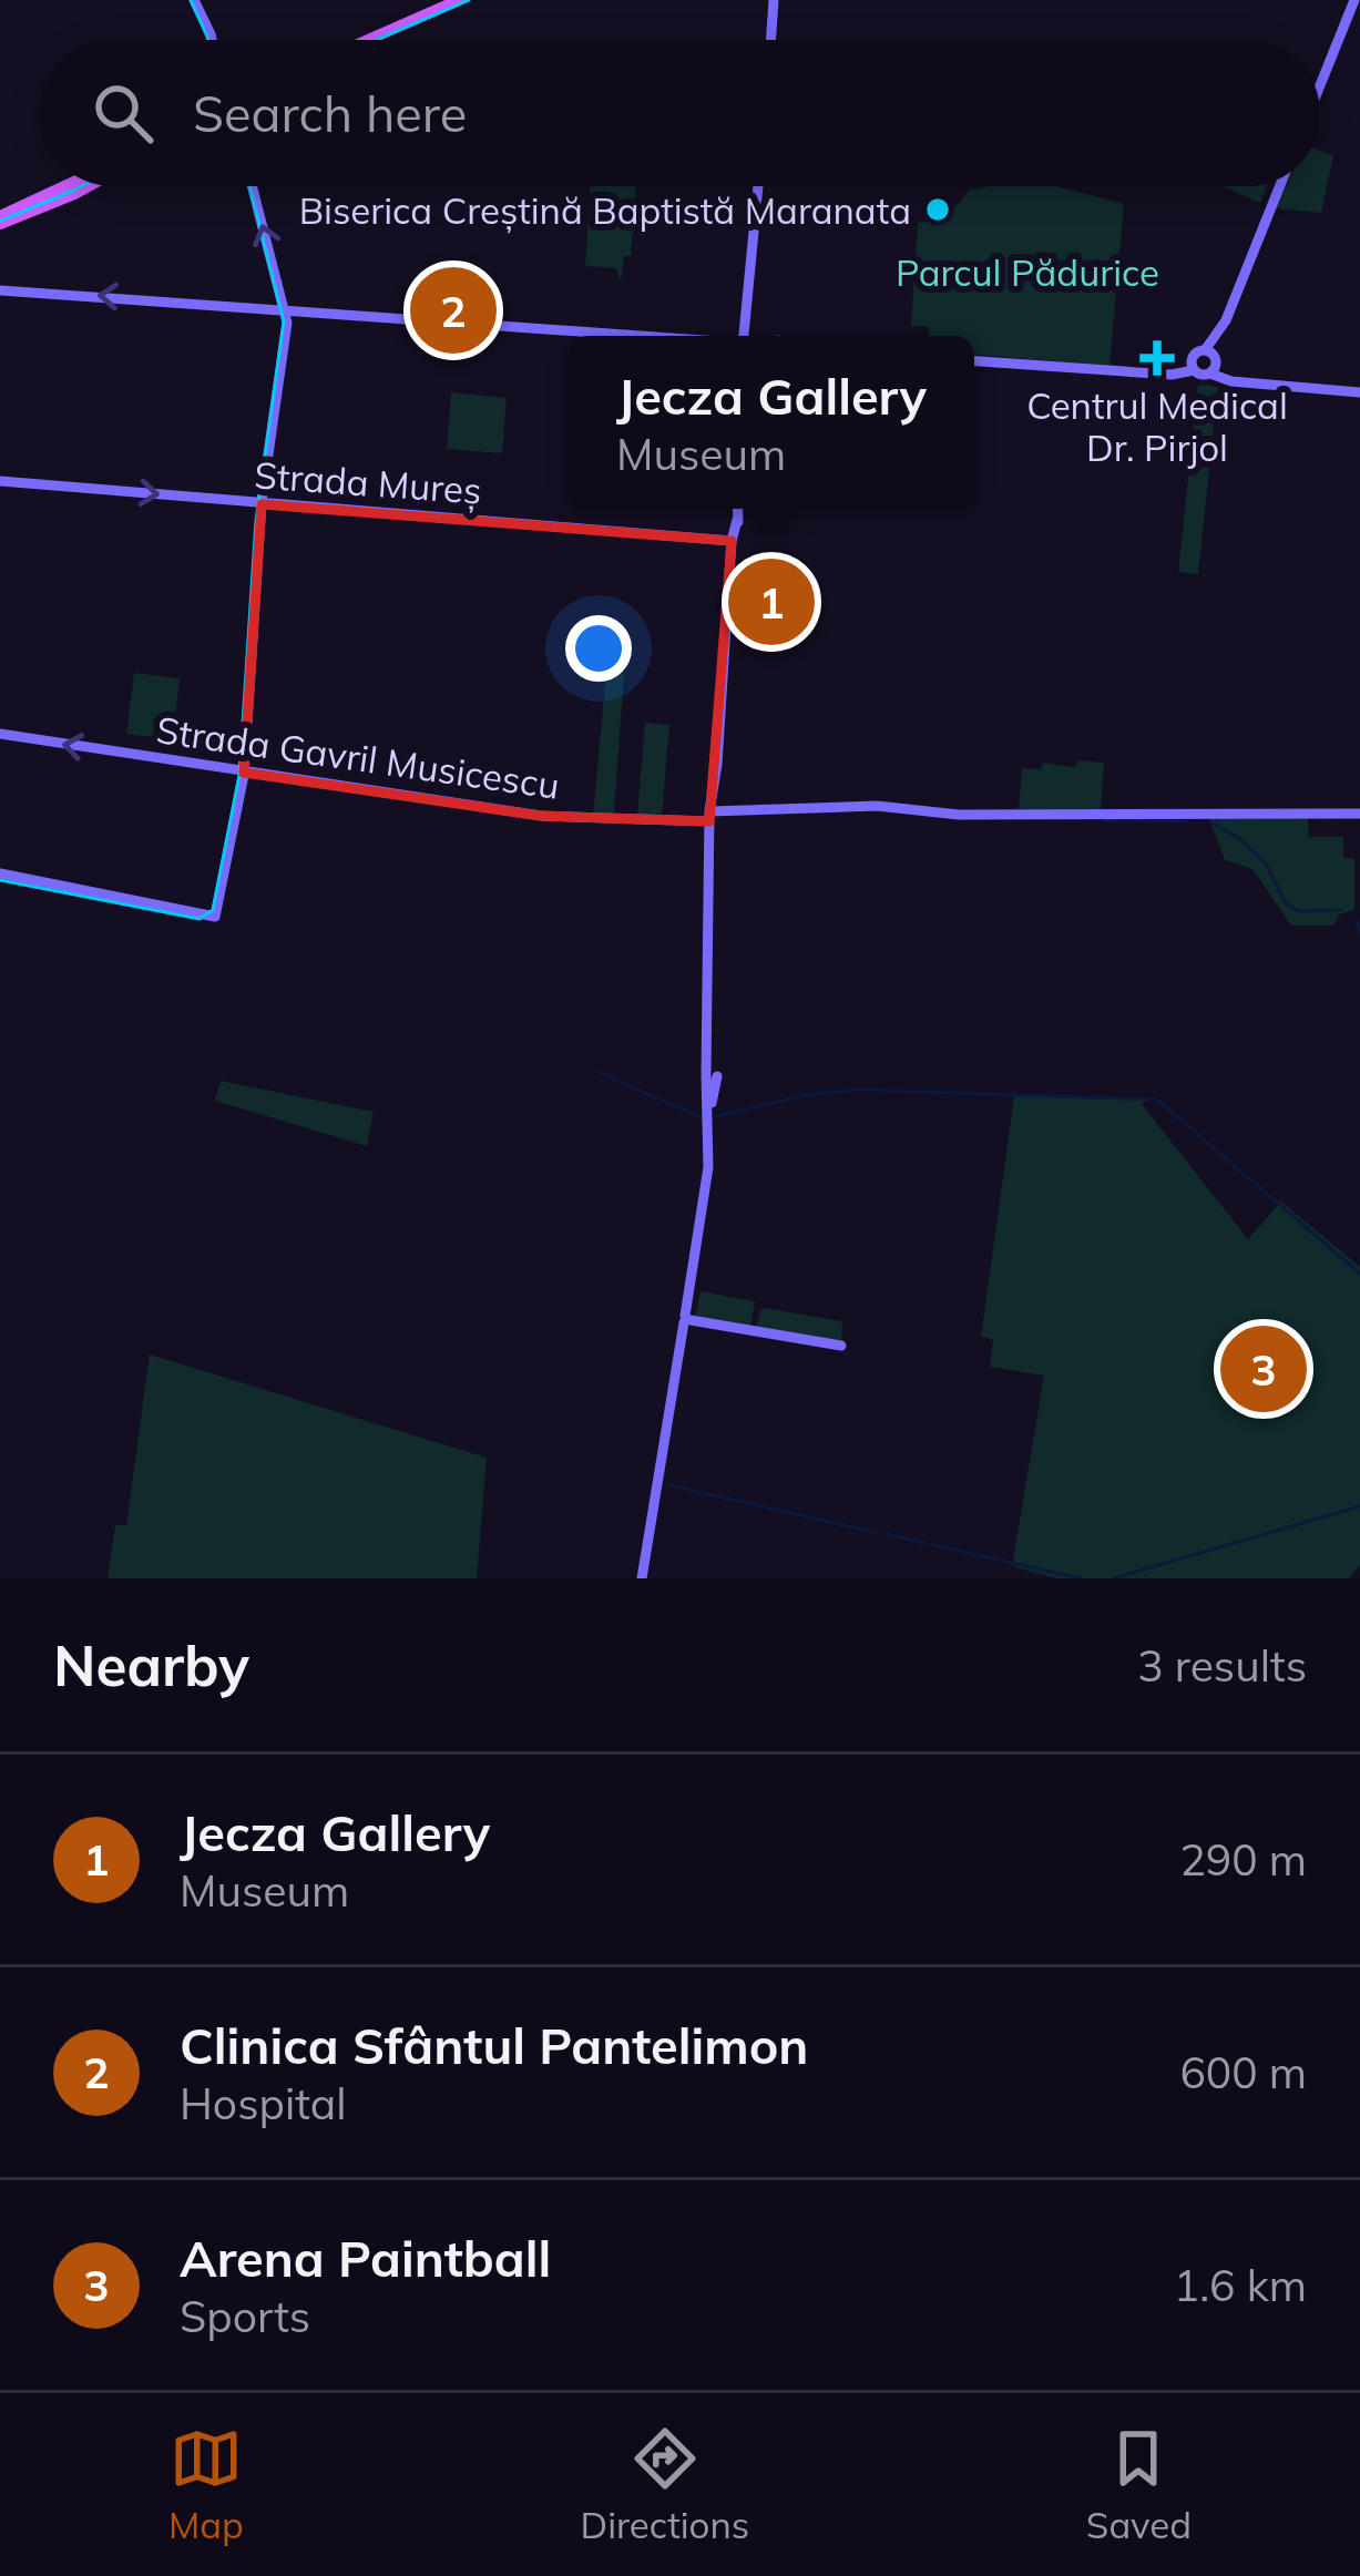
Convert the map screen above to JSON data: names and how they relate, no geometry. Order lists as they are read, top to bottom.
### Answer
{
  "streets": {
    "street": ["Strada Mureș", "Strada Gavril Musicescu"]
  },
  "one_way": ["Strada Mureș"],
  "parks": ["Parcul Pădurice"],
  "places": {
    "other": ["Biserica Creștină Baptistă Maranata"],
    "health": ["Centrul Medical Dr. Pirjol"]
  },
  "page": {
    "search": "Search here",
    "pins": ["2", "1", "3"],
    "popup": ["Jecza Gallery", "Museum"],
    "heading": ["Nearby", "3 results"],
    "list": [
      {
        "mark": "1",
        "name": "Jecza Gallery",
        "note": "Museum",
        "value": "290 m"
      },
      {
        "mark": "2",
        "name": "Clinica Sfântul Pantelimon",
        "note": "Hospital",
        "value": "600 m"
      },
      {
        "mark": "3",
        "name": "Arena Paintball",
        "note": "Sports",
        "value": "1.6 km"
      }
    ],
    "nav": ["Map", "Directions", "Saved"]
  }
}
